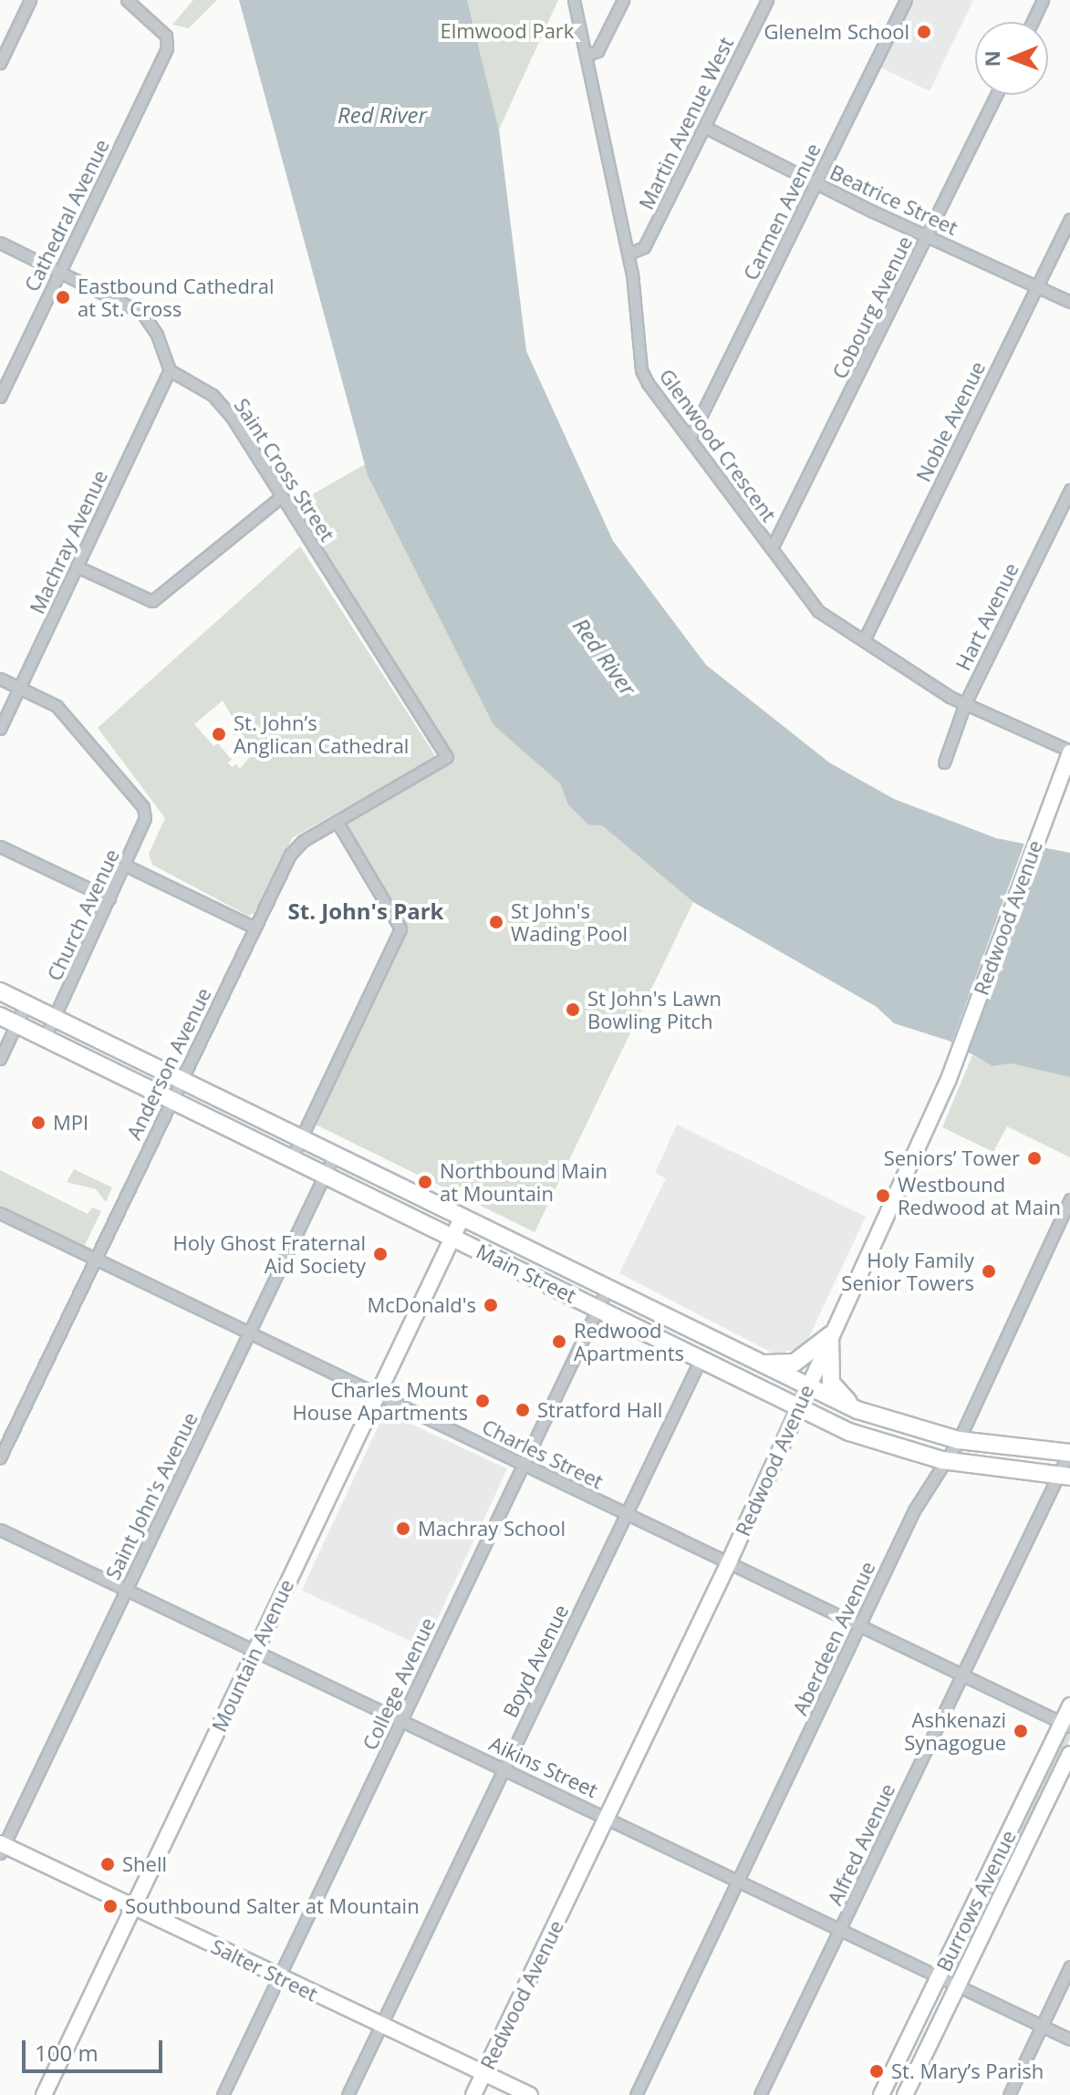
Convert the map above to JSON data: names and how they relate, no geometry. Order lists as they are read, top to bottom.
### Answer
{
  "streets": {
    "main road": [
      "Redwood Avenue",
      "Main Street",
      "Mountain Avenue",
      "Burrows Avenue",
      "Salter Street"
    ],
    "street": [
      "Martin Avenue West",
      "Beatrice Street",
      "Carmen Avenue",
      "Cathedral Avenue",
      "Cobourg Avenue",
      "Noble Avenue",
      "Glenwood Crescent",
      "Saint Cross Street",
      "Machray Avenue",
      "Hart Avenue",
      "Church Avenue",
      "Anderson Avenue",
      "Charles Street",
      "Saint John's Avenue",
      "Aberdeen Avenue",
      "Boyd Avenue",
      "College Avenue",
      "Aikins Street",
      "Alfred Avenue"
    ]
  },
  "crossings": [
    ["Martin Avenue West", "Beatrice Street"],
    ["Martin Avenue West", "Glenwood Crescent"],
    ["Beatrice Street", "Carmen Avenue"],
    ["Beatrice Street", "Cobourg Avenue"],
    ["Beatrice Street", "Noble Avenue"],
    ["Carmen Avenue", "Glenwood Crescent"],
    ["Cobourg Avenue", "Glenwood Crescent"],
    ["Noble Avenue", "Glenwood Crescent"],
    ["Glenwood Crescent", "Hart Avenue"],
    ["Glenwood Crescent", "Redwood Avenue"],
    ["Saint Cross Street", "Machray Avenue"],
    ["Saint Cross Street", "Anderson Avenue"],
    ["Machray Avenue", "Church Avenue"],
    ["Church Avenue", "Main Street"],
    ["Redwood Avenue", "Main Street"],
    ["Redwood Avenue", "Charles Street"],
    ["Redwood Avenue", "Aikins Street"],
    ["Redwood Avenue", "Salter Street"],
    ["Anderson Avenue", "Main Street"],
    ["Anderson Avenue", "Charles Street"],
    ["Main Street", "Saint John's Avenue"],
    ["Main Street", "Aberdeen Avenue"],
    ["Main Street", "Mountain Avenue"],
    ["Main Street", "Boyd Avenue"],
    ["Main Street", "College Avenue"],
    ["Main Street", "Alfred Avenue"],
    ["Charles Street", "Saint John's Avenue"],
    ["Charles Street", "Aberdeen Avenue"],
    ["Charles Street", "Mountain Avenue"],
    ["Charles Street", "Boyd Avenue"],
    ["Charles Street", "College Avenue"],
    ["Charles Street", "Alfred Avenue"],
    ["Charles Street", "Burrows Avenue"],
    ["Saint John's Avenue", "Aikins Street"],
    ["Saint John's Avenue", "Salter Street"],
    ["Aberdeen Avenue", "Aikins Street"],
    ["Mountain Avenue", "Aikins Street"],
    ["Mountain Avenue", "Salter Street"],
    ["Boyd Avenue", "Aikins Street"],
    ["Boyd Avenue", "Salter Street"],
    ["College Avenue", "Aikins Street"],
    ["College Avenue", "Salter Street"],
    ["Aikins Street", "Alfred Avenue"],
    ["Aikins Street", "Burrows Avenue"]
  ],
  "districts": ["St. John's Park"],
  "water": ["Red River"],
  "parks": ["Elmwood Park"],
  "places": [
    "Glenelm School",
    "Eastbound Cathedral at St. Cross",
    "St. John’s Anglican Cathedral",
    "St John's Wading Pool",
    "St John's Lawn Bowling Pitch",
    "MPI",
    "Seniors’ Tower",
    "Northbound Main at Mountain",
    "Westbound Redwood at Main",
    "Holy Ghost Fraternal Aid Society",
    "Holy Family Senior Towers",
    "McDonald's",
    "Redwood Apartments",
    "Charles Mount House Apartments",
    "Stratford Hall",
    "Machray School",
    "Ashkenazi Synagogue",
    "Shell",
    "Southbound Salter at Mountain",
    "St. Mary’s Parish"
  ],
  "scale_bar": "100 m",
  "north": "left"
}
